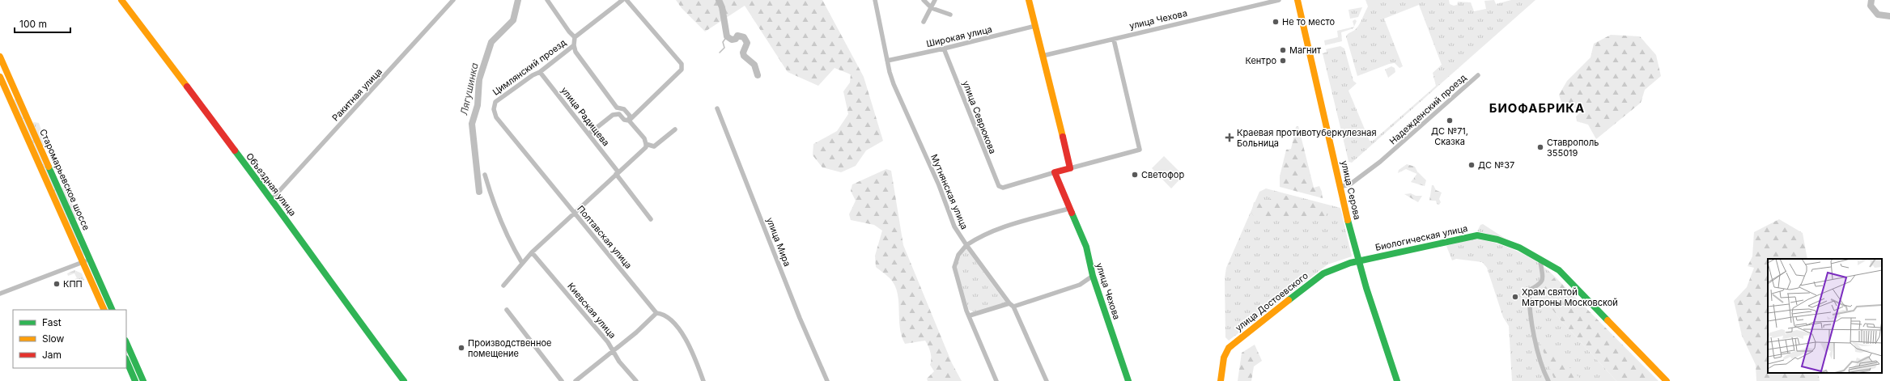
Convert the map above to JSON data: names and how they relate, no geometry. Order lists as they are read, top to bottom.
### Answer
{
  "streets": {
    "main road": [
      "улица Чехова",
      "Старомарьевское шоссе",
      "Объездная улица",
      "улица Серова",
      "Биологическая улица",
      "улица Достоевского"
    ],
    "street": [
      "Широкая улица",
      "Цимлянский проезд",
      "Ракитная улица",
      "Надежденский проезд",
      "улица Радищева",
      "улица Севрюкова",
      "Мутнянская улица",
      "Полтавская улица",
      "улица Мира",
      "Киевская улица"
    ]
  },
  "crossings": [
    ["улица Чехова", "улица Севрюкова"],
    ["Широкая улица", "улица Севрюкова"],
    ["Широкая улица", "Мутнянская улица"],
    ["Цимлянский проезд", "улица Радищева"],
    ["Цимлянский проезд", "Полтавская улица"],
    ["Ракитная улица", "Объездная улица"],
    ["Надежденский проезд", "улица Серова"],
    ["улица Серова", "Биологическая улица"],
    ["улица Серова", "улица Достоевского"],
    ["Биологическая улица", "улица Достоевского"]
  ],
  "districts": ["БИОФАБРИКА"],
  "water": ["Лягушинка"],
  "places": {
    "other": [
      "Не то место",
      "Магнит",
      "Кентро",
      "ДС №71, Сказка",
      "Ставрополь 355019",
      "ДС №37",
      "Светофор",
      "КПП",
      "Храм святой Матроны Московской",
      "Производственное помещение"
    ],
    "health": ["Краевая противотуберкулезная Больница"]
  },
  "legend": ["Fast", "Slow", "Jam"],
  "scale_bar": "100 m"
}
